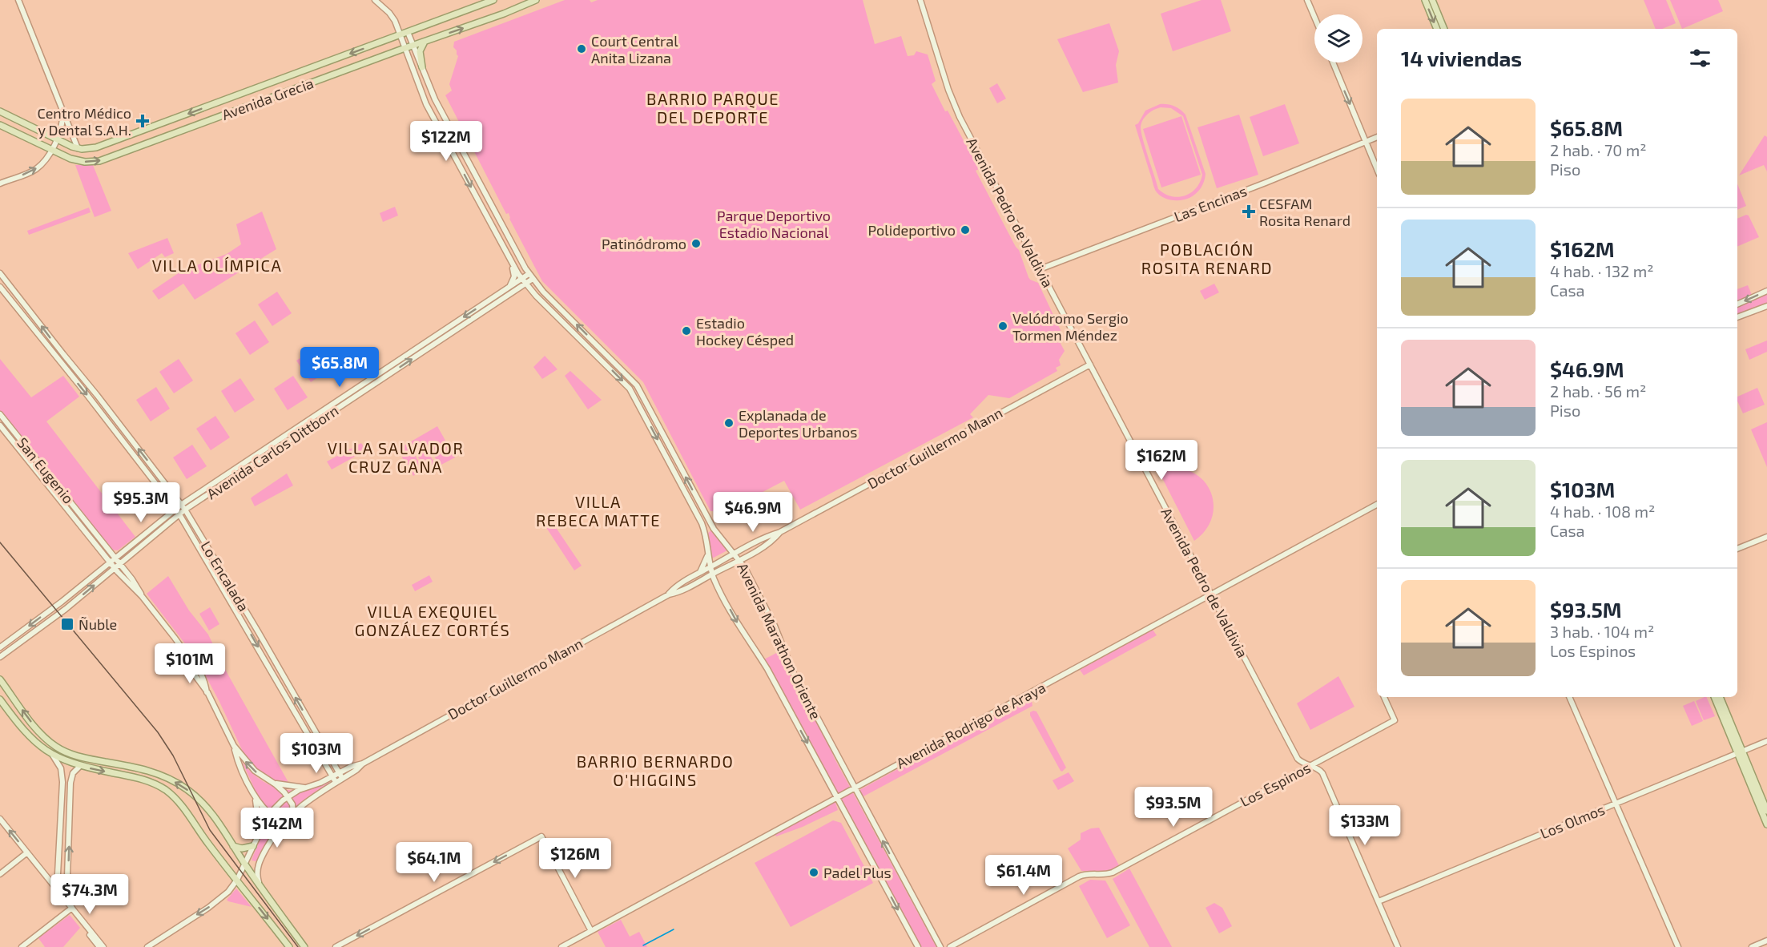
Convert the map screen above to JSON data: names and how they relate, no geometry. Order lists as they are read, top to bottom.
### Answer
{
  "streets": {
    "main road": [
      "Avenida Grecia",
      "Las Encinas",
      "Avenida Pedro de Valdivia",
      "Doctor Guillermo Mann",
      "Avenida Carlos Dittborn",
      "San Eugenio",
      "Lo Encalada",
      "Avenida Marathon Oriente",
      "Avenida Rodrigo de Araya",
      "Los Espinos",
      "Los Olmos"
    ]
  },
  "crossings": [
    ["Avenida Grecia", "Avenida Marathon Oriente"],
    ["Las Encinas", "Avenida Pedro de Valdivia"],
    ["Avenida Pedro de Valdivia", "Doctor Guillermo Mann"],
    ["Avenida Pedro de Valdivia", "Avenida Rodrigo de Araya"],
    ["Avenida Pedro de Valdivia", "Los Espinos"],
    ["Avenida Pedro de Valdivia", "Los Olmos"],
    ["Doctor Guillermo Mann", "San Eugenio"],
    ["Doctor Guillermo Mann", "Lo Encalada"],
    ["Doctor Guillermo Mann", "Avenida Marathon Oriente"],
    ["Avenida Carlos Dittborn", "San Eugenio"],
    ["Avenida Carlos Dittborn", "Lo Encalada"],
    ["Avenida Carlos Dittborn", "Avenida Marathon Oriente"],
    ["Avenida Marathon Oriente", "Avenida Rodrigo de Araya"]
  ],
  "districts": [
    "BARRIO PARQUE DEL DEPORTE",
    "POBLACIÓN ROSITA RENARD",
    "VILLA OLÍMPICA",
    "VILLA SALVADOR CRUZ GANA",
    "VILLA REBECA MATTE",
    "VILLA EXEQUIEL GONZÁLEZ CORTÉS",
    "BARRIO BERNARDO O'HIGGINS"
  ],
  "parks": ["Parque Deportivo Estadio Nacional"],
  "places": {
    "other": [
      "Court Central Anita Lizana",
      "Polideportivo",
      "Patinódromo",
      "Velódromo Sergio Tormen Méndez",
      "Estadio Hockey Césped",
      "Explanada de Deportes Urbanos",
      "Padel Plus"
    ],
    "health": ["Centro Médico y Dental S.A.H.", "CESFAM Rosita Renard"],
    "transit": ["Ñuble"]
  },
  "page": {
    "heading": "14 viviendas",
    "list": [
      {
        "name": "$65.8M",
        "note": "2 hab. · 70 m² · Piso"
      },
      {
        "name": "$162M",
        "note": "4 hab. · 132 m² · Casa"
      },
      {
        "name": "$46.9M",
        "note": "2 hab. · 56 m² · Piso"
      },
      {
        "name": "$103M",
        "note": "4 hab. · 108 m² · Casa"
      },
      {
        "name": "$93.5M",
        "note": "3 hab. · 104 m² · Los Espinos"
      }
    ],
    "price": [
      "$122M",
      "$65.8M",
      "$162M",
      "$95.3M",
      "$46.9M",
      "$101M",
      "$103M",
      "$93.5M",
      "$133M",
      "$142M",
      "$126M",
      "$64.1M",
      "$61.4M",
      "$74.3M"
    ]
  }
}
